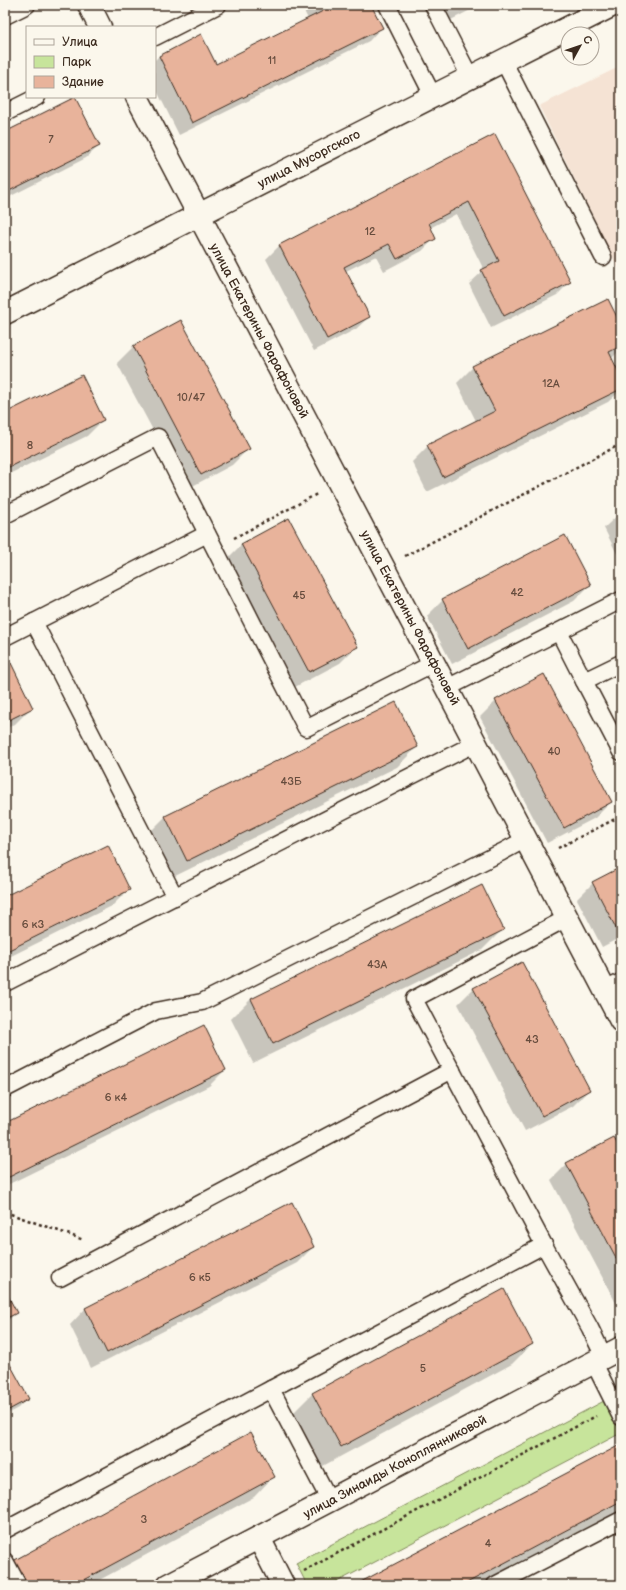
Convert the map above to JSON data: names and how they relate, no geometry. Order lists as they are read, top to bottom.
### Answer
{
  "streets": {
    "street": ["улица Мусоргского", "улица Екатерины Фарафоновой", "улица Зинаиды Коноплянниковой"]
  },
  "crossings": [
    ["улица Мусоргского", "улица Екатерины Фарафоновой"]
  ],
  "house_numbers": [
    "11",
    "7",
    "12",
    "12А",
    "10/47",
    "8",
    "42",
    "45",
    "40",
    "43Б",
    "6 к3",
    "43А",
    "43",
    "6 к4",
    "6 к5",
    "5",
    "3",
    "4"
  ],
  "legend": ["Улица", "Парк", "Здание"],
  "north": "top right"
}
